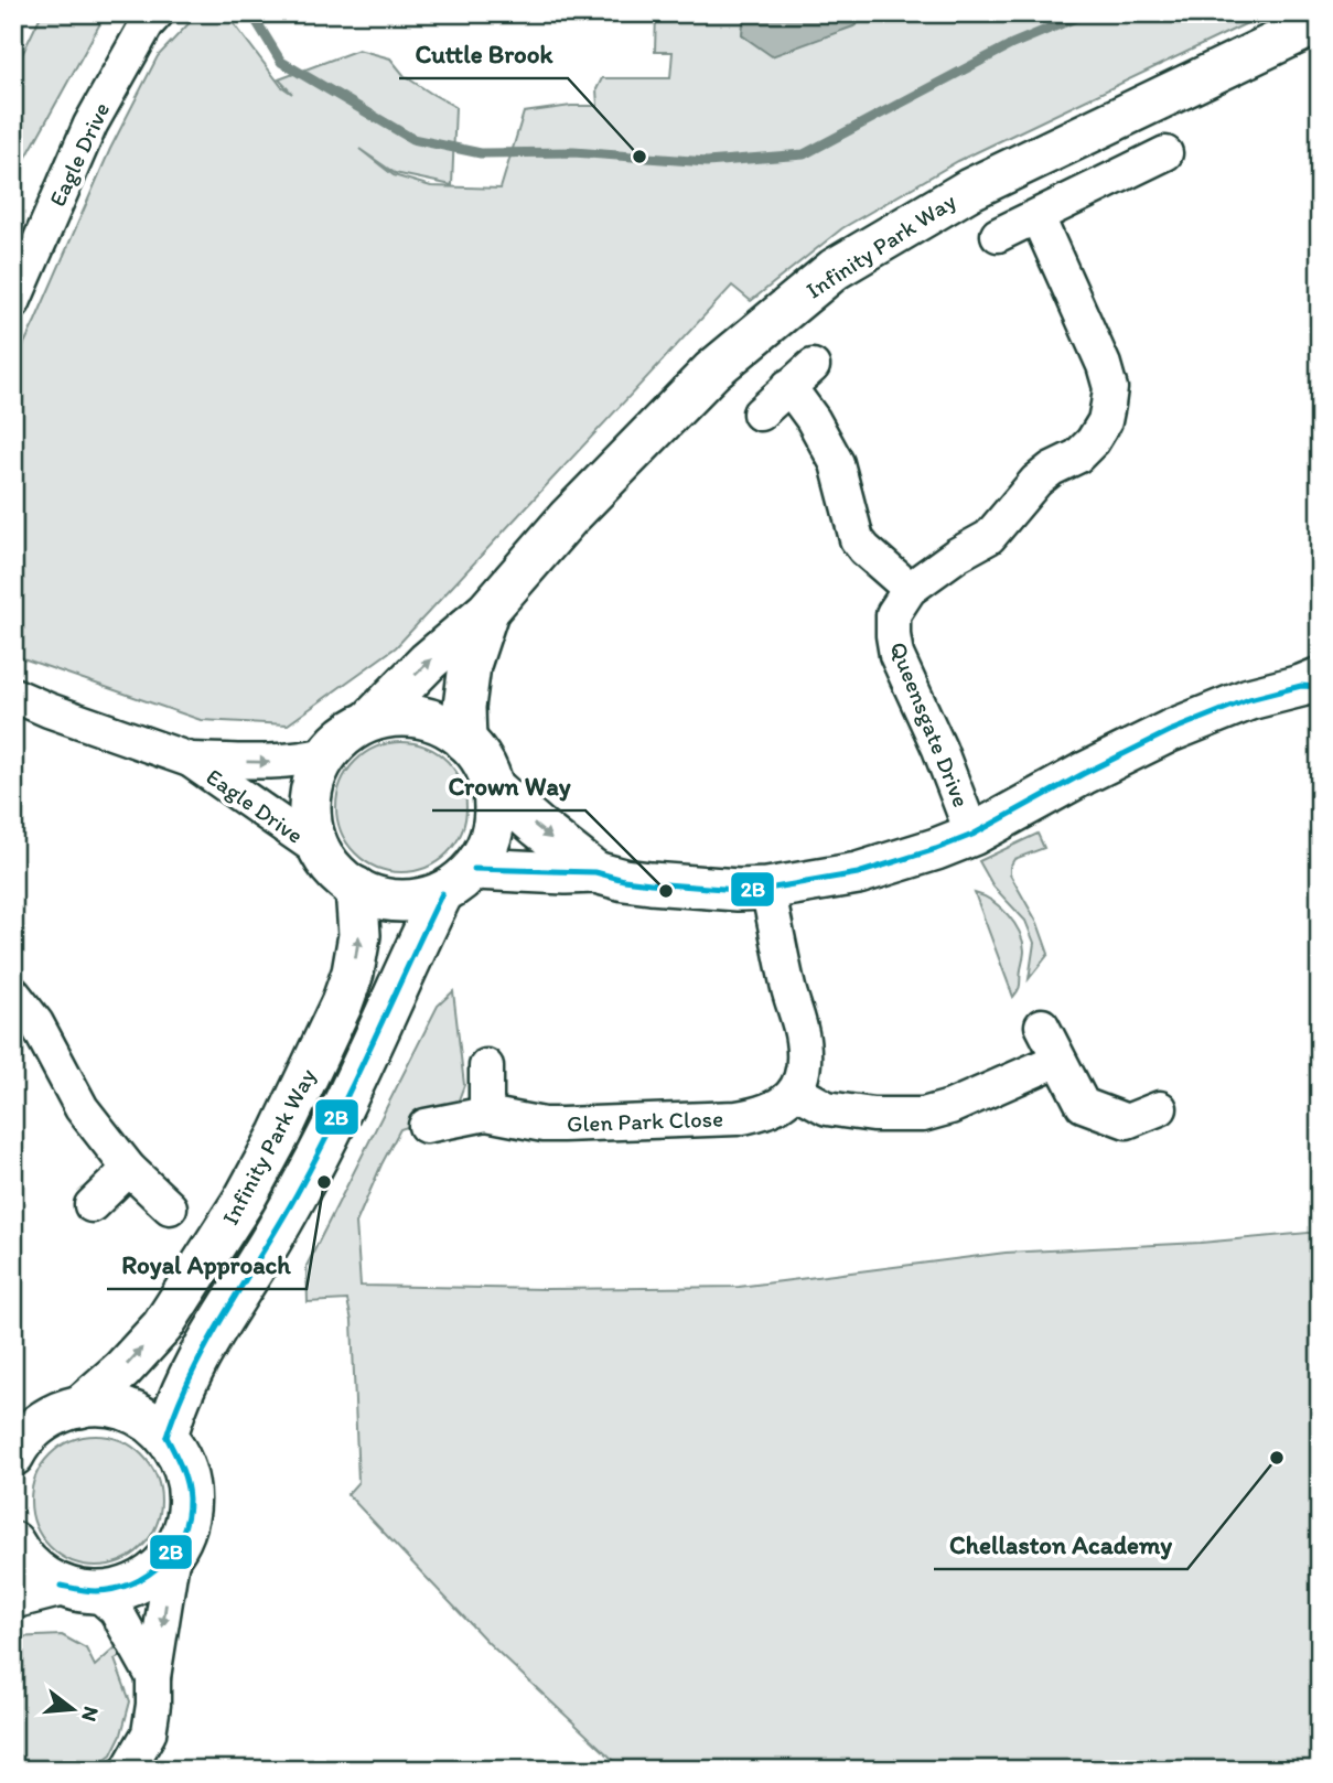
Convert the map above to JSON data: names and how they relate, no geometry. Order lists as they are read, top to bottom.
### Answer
{
  "streets": {
    "street": [
      "Eagle Drive",
      "Infinity Park Way",
      "Queensgate Drive",
      "Glen Park Close"
    ]
  },
  "crossings": [
    ["Eagle Drive", "Infinity Park Way"]
  ],
  "places": [
    "Cuttle Brook",
    "Crown Way",
    "Royal Approach",
    "Chellaston Academy"
  ],
  "lines": ["transit line 2B"],
  "north": "right"
}
